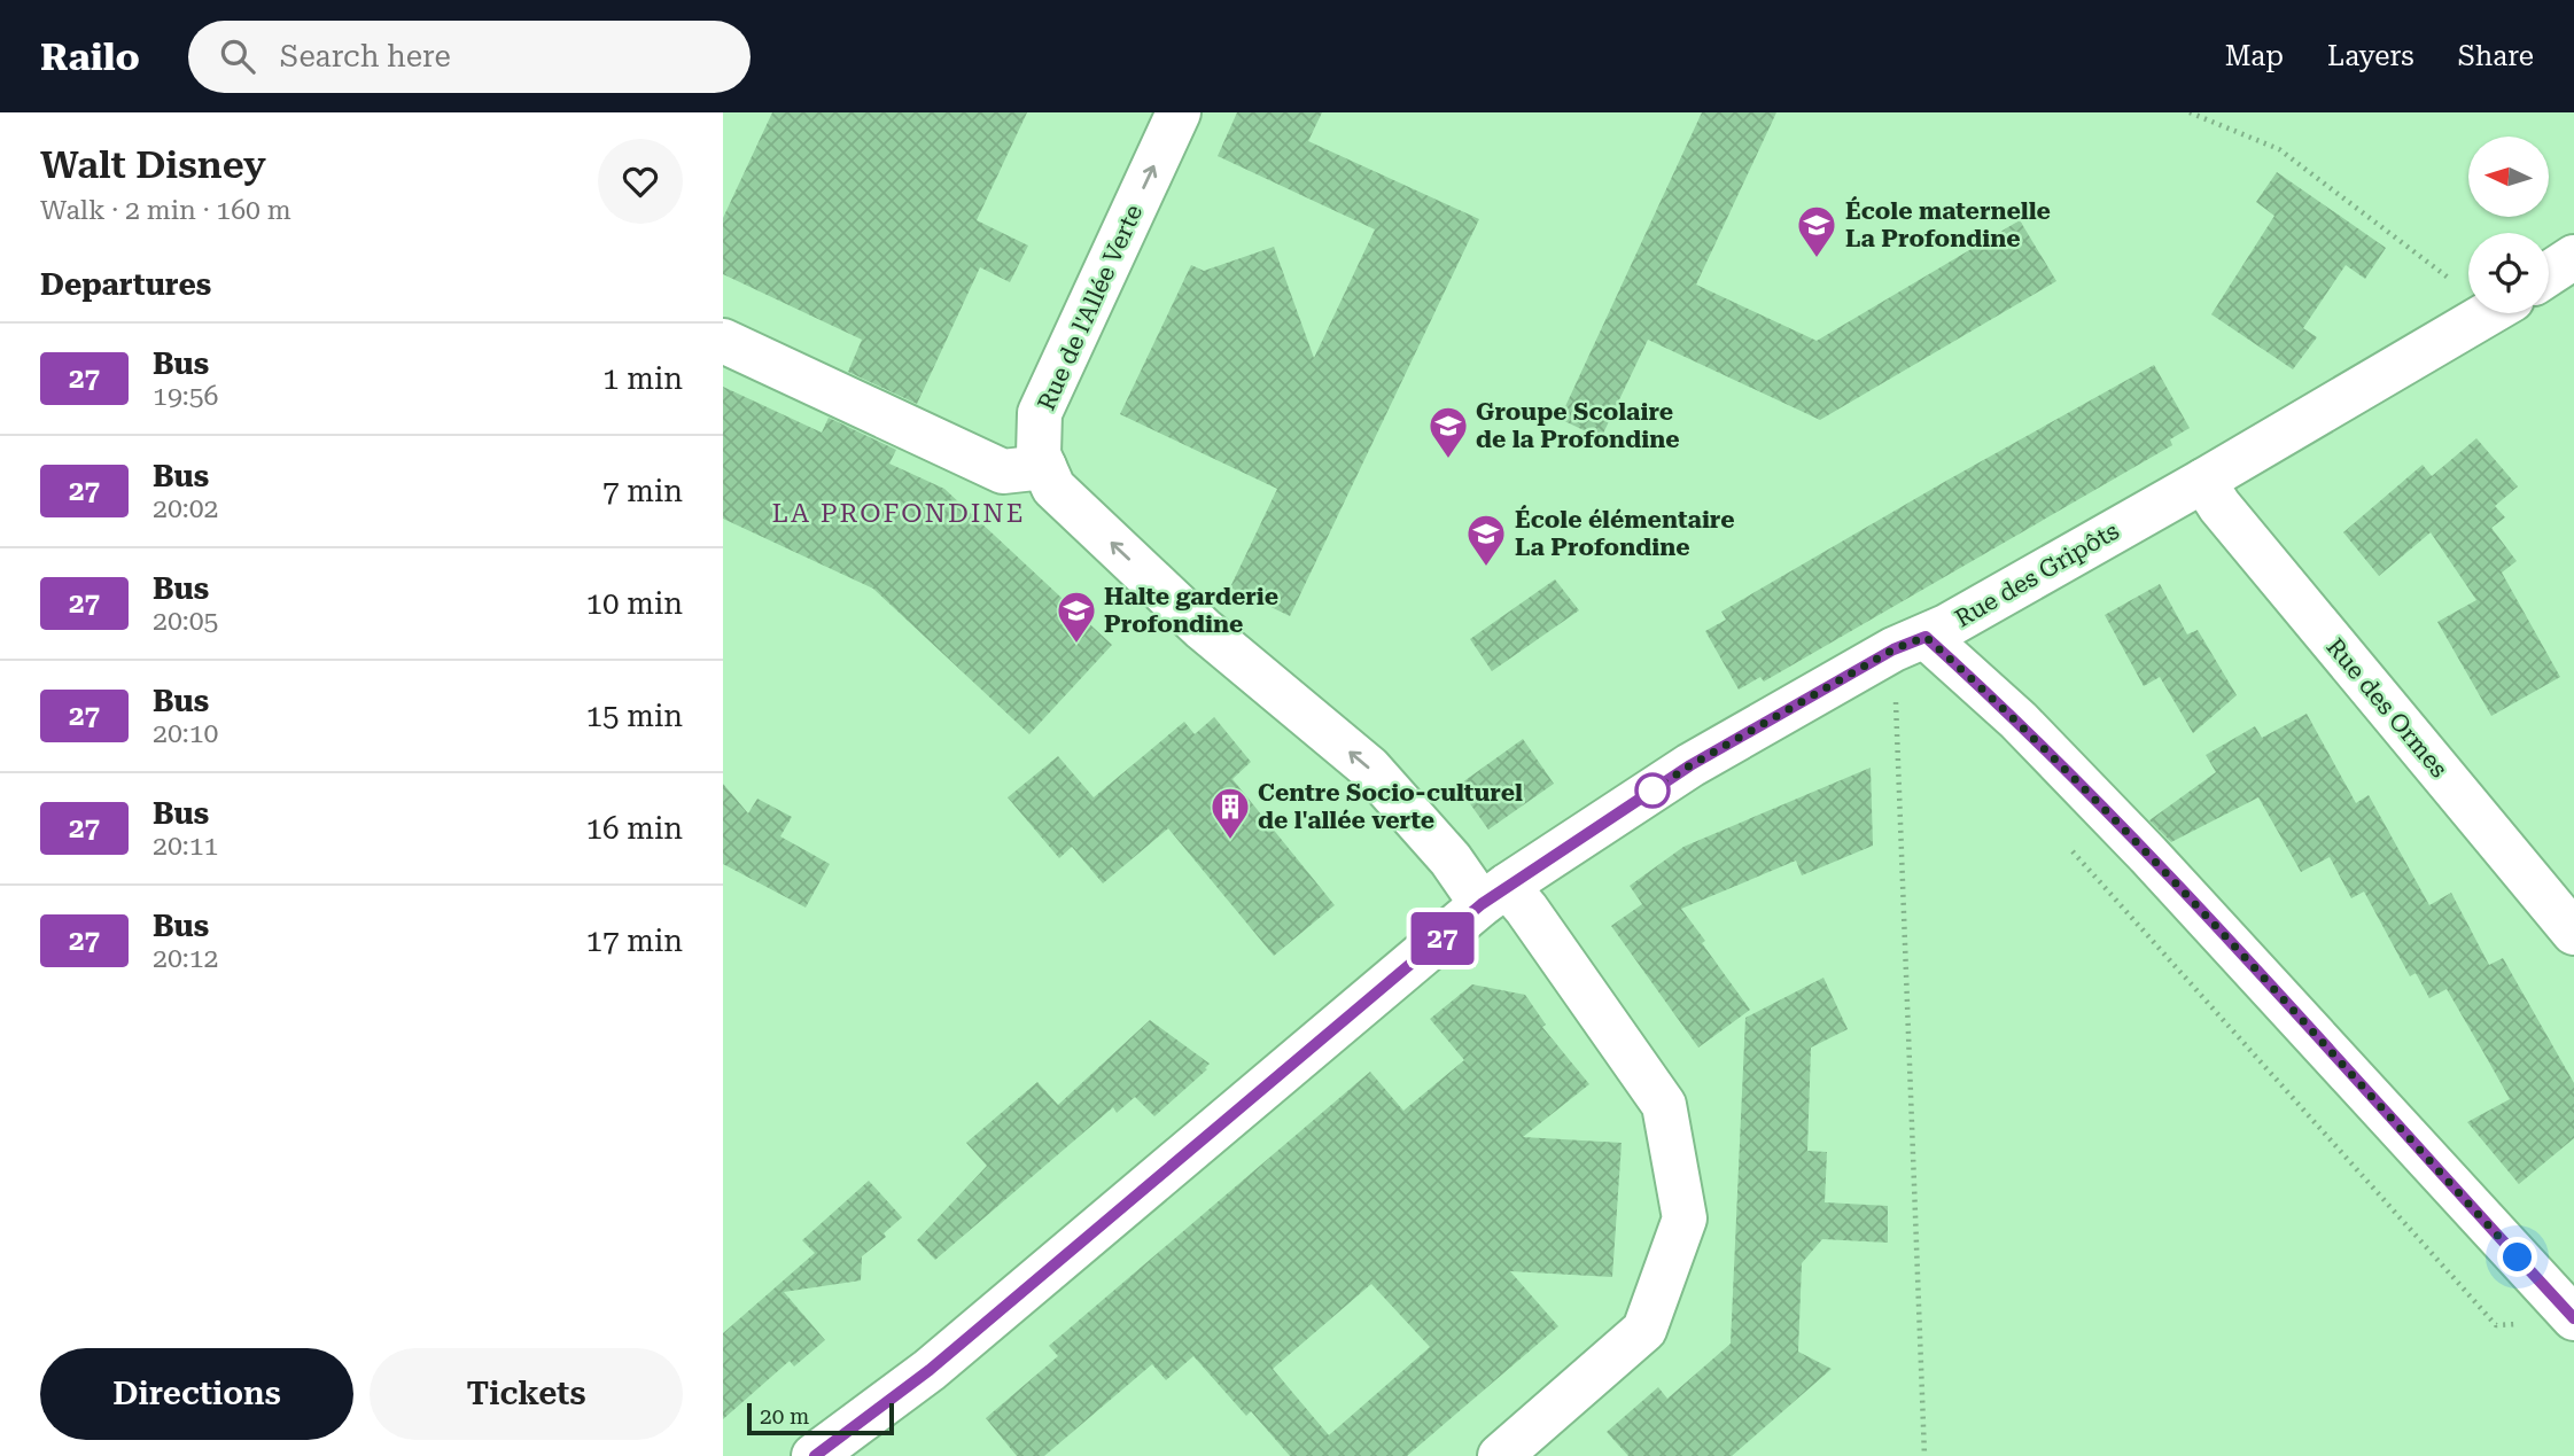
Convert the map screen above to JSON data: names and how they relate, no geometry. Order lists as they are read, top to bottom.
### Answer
{
  "streets": {
    "street": ["Rue de l'Allée Verte", "Rue des Gripôts", "Rue des Ormes"]
  },
  "crossings": [
    ["Rue de l'Allée Verte", "Rue des Gripôts"],
    ["Rue des Gripôts", "Rue des Ormes"]
  ],
  "one_way": ["Rue de l'Allée Verte"],
  "districts": ["LA PROFONDINE"],
  "places": {
    "school or university": [
      "École maternelle La Profondine",
      "Groupe Scolaire de la Profondine",
      "École élémentaire La Profondine",
      "Halte garderie Profondine"
    ],
    "building": ["Centre Socio-culturel de l'allée verte"]
  },
  "lines": ["bus line 27"],
  "scale_bar": "20 m",
  "north": "left",
  "page": {
    "header": "Railo",
    "search": "Search here",
    "nav": ["Map", "Layers", "Share"],
    "heading": [
      ["Walt Disney", "Walk · 2 min · 160 m"],
      "Departures"
    ],
    "on_map": "27",
    "list": [
      {
        "mark": "27",
        "name": "Bus",
        "note": "19:56",
        "value": "1 min"
      },
      {
        "mark": "27",
        "name": "Bus",
        "note": "20:02",
        "value": "7 min"
      },
      {
        "mark": "27",
        "name": "Bus",
        "note": "20:05",
        "value": "10 min"
      },
      {
        "mark": "27",
        "name": "Bus",
        "note": "20:10",
        "value": "15 min"
      },
      {
        "mark": "27",
        "name": "Bus",
        "note": "20:11",
        "value": "16 min"
      },
      {
        "mark": "27",
        "name": "Bus",
        "note": "20:12",
        "value": "17 min"
      }
    ],
    "buttons": ["Directions", "Tickets"],
    "scale": "20 m"
  }
}
